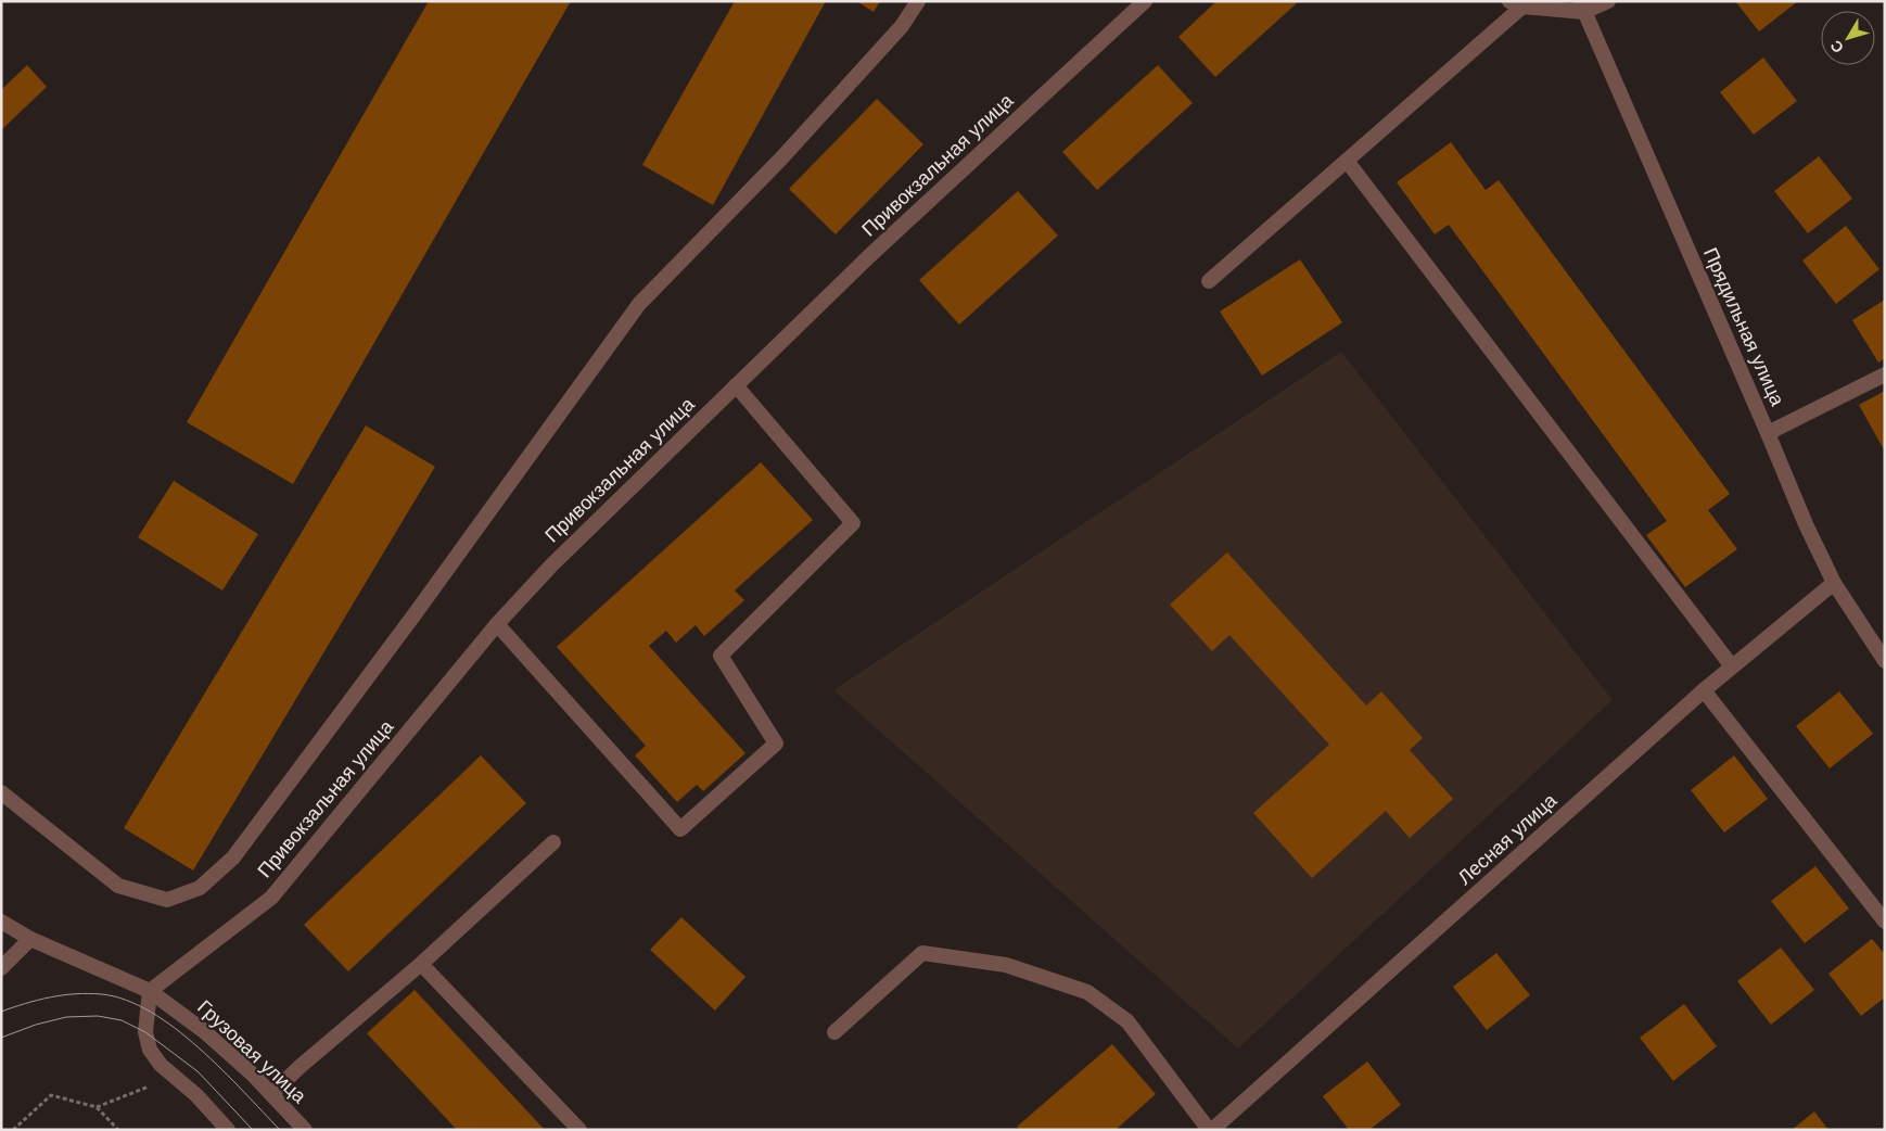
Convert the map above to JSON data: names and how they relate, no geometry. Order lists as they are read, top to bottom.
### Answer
{
  "streets": {
    "street": [
      "Привокзальная улица",
      "Прядильная улица",
      "Лесная улица",
      "Грузовая улица"
    ]
  },
  "crossings": [
    ["Привокзальная улица", "Грузовая улица"],
    ["Прядильная улица", "Лесная улица"]
  ],
  "north": "bottom left"
}
